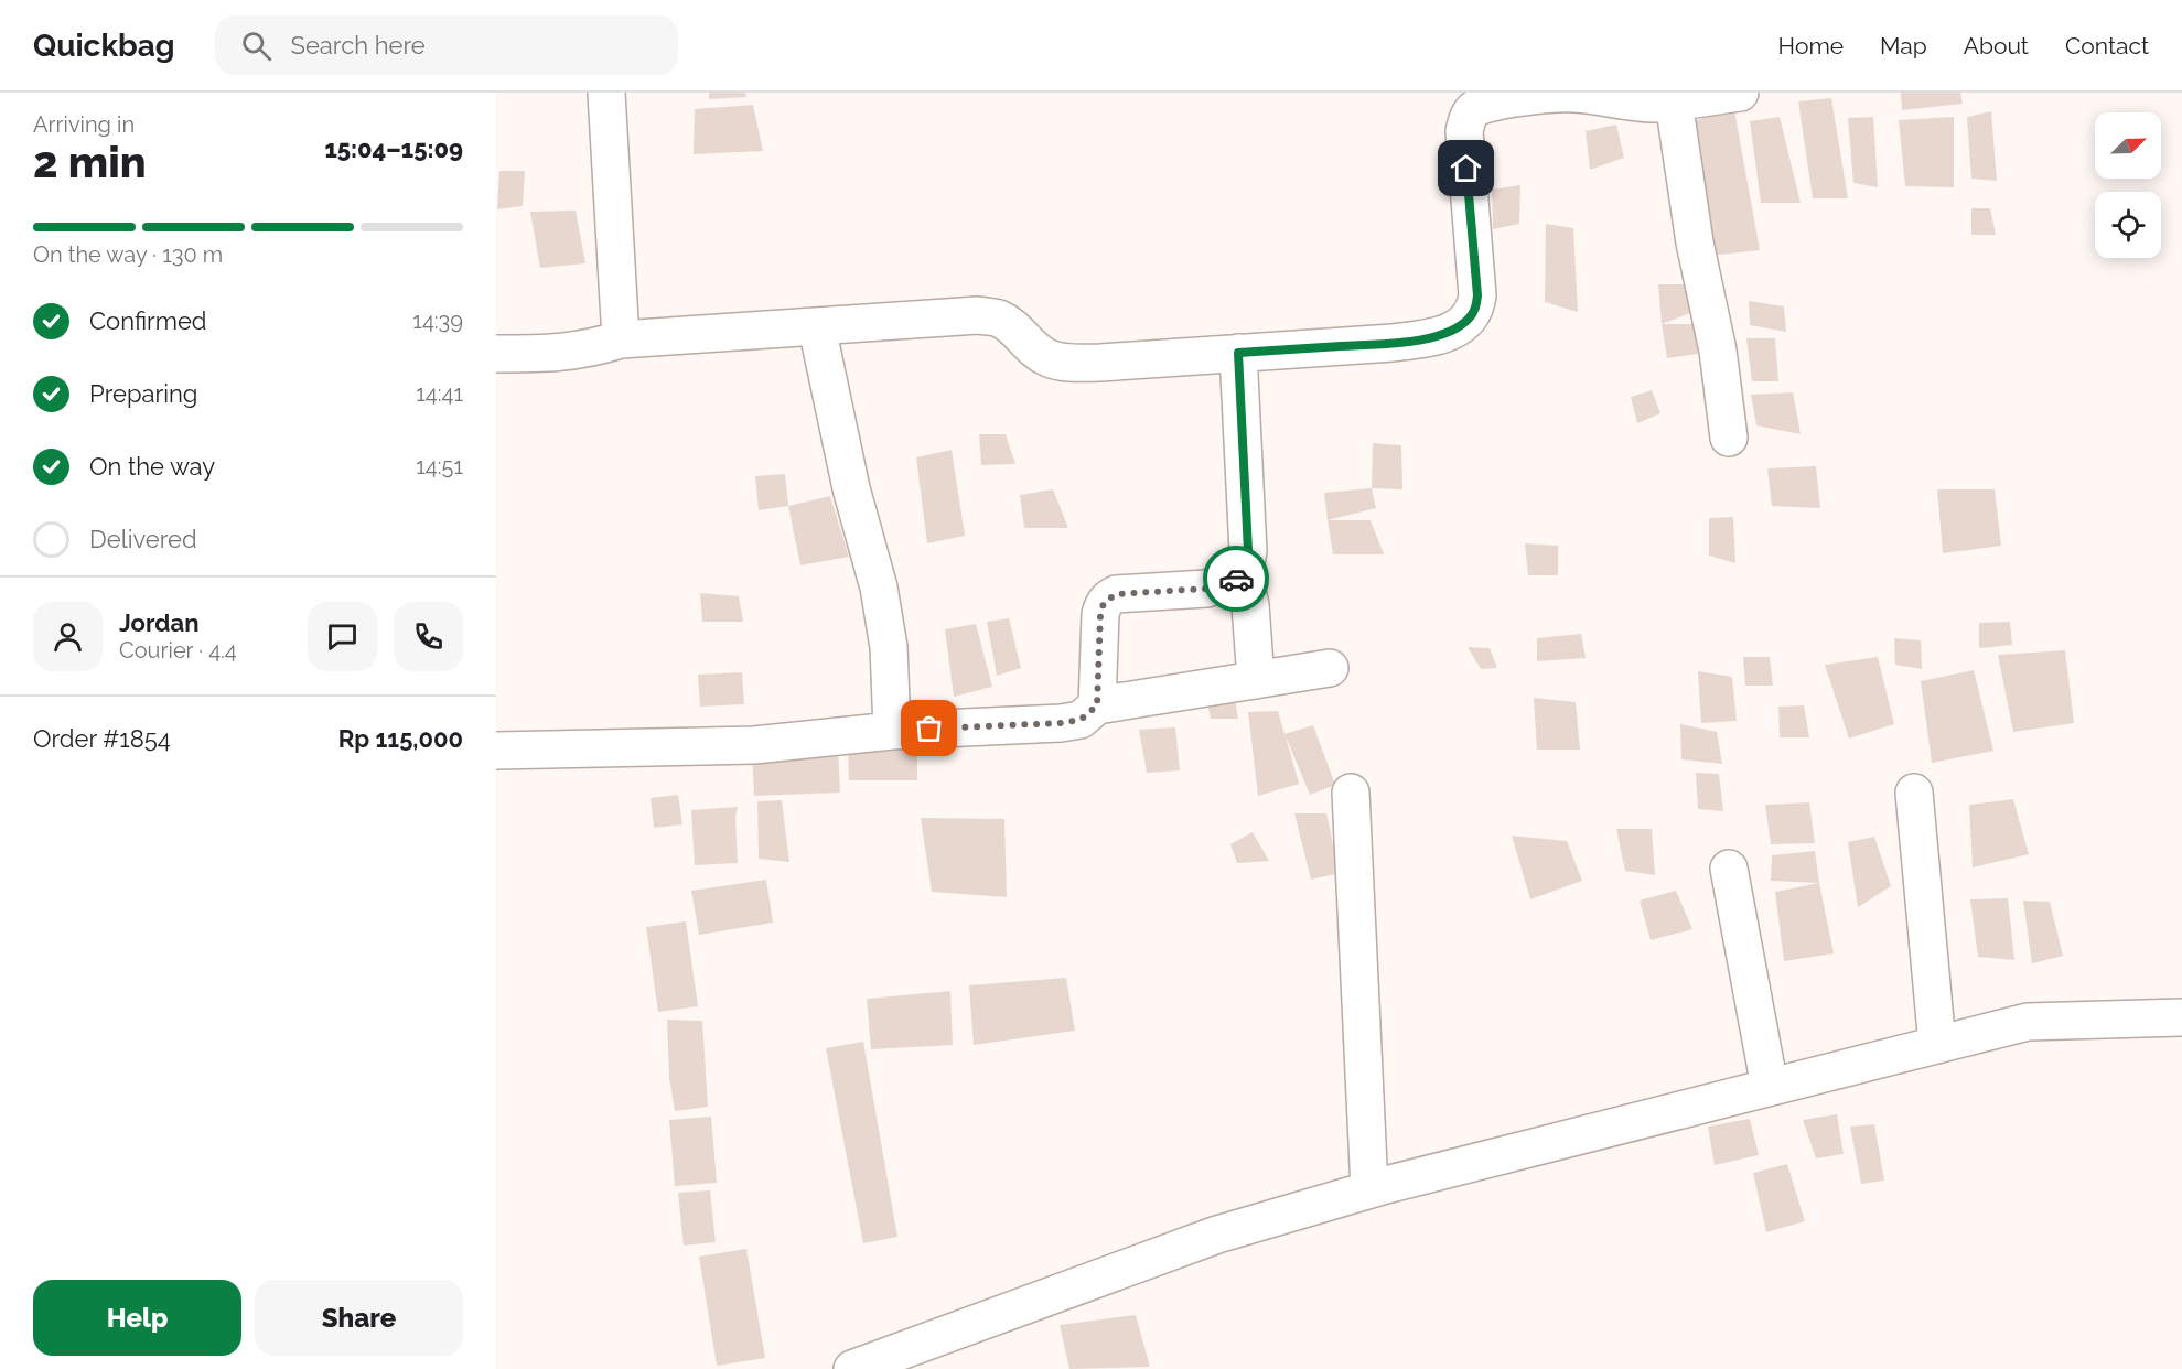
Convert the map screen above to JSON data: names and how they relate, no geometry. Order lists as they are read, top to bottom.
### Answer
{
  "north": "top right",
  "page": {
    "header": "Quickbag",
    "search": "Search here",
    "nav": [
      "Home",
      "Map",
      "About",
      "Contact"
    ],
    "heading": ["2 min", "Arriving in", "15:04–15:09"],
    "panel": [
      "Jordan",
      "Courier · 4.4",
      "Order #1854",
      "Rp 115,000"
    ],
    "bar": "On the way · 130 m",
    "list": [
      ["Confirmed", "14:39"],
      ["Preparing", "14:41"],
      ["On the way", "14:51"],
      "Delivered"
    ],
    "buttons": ["Help", "Share"]
  }
}
